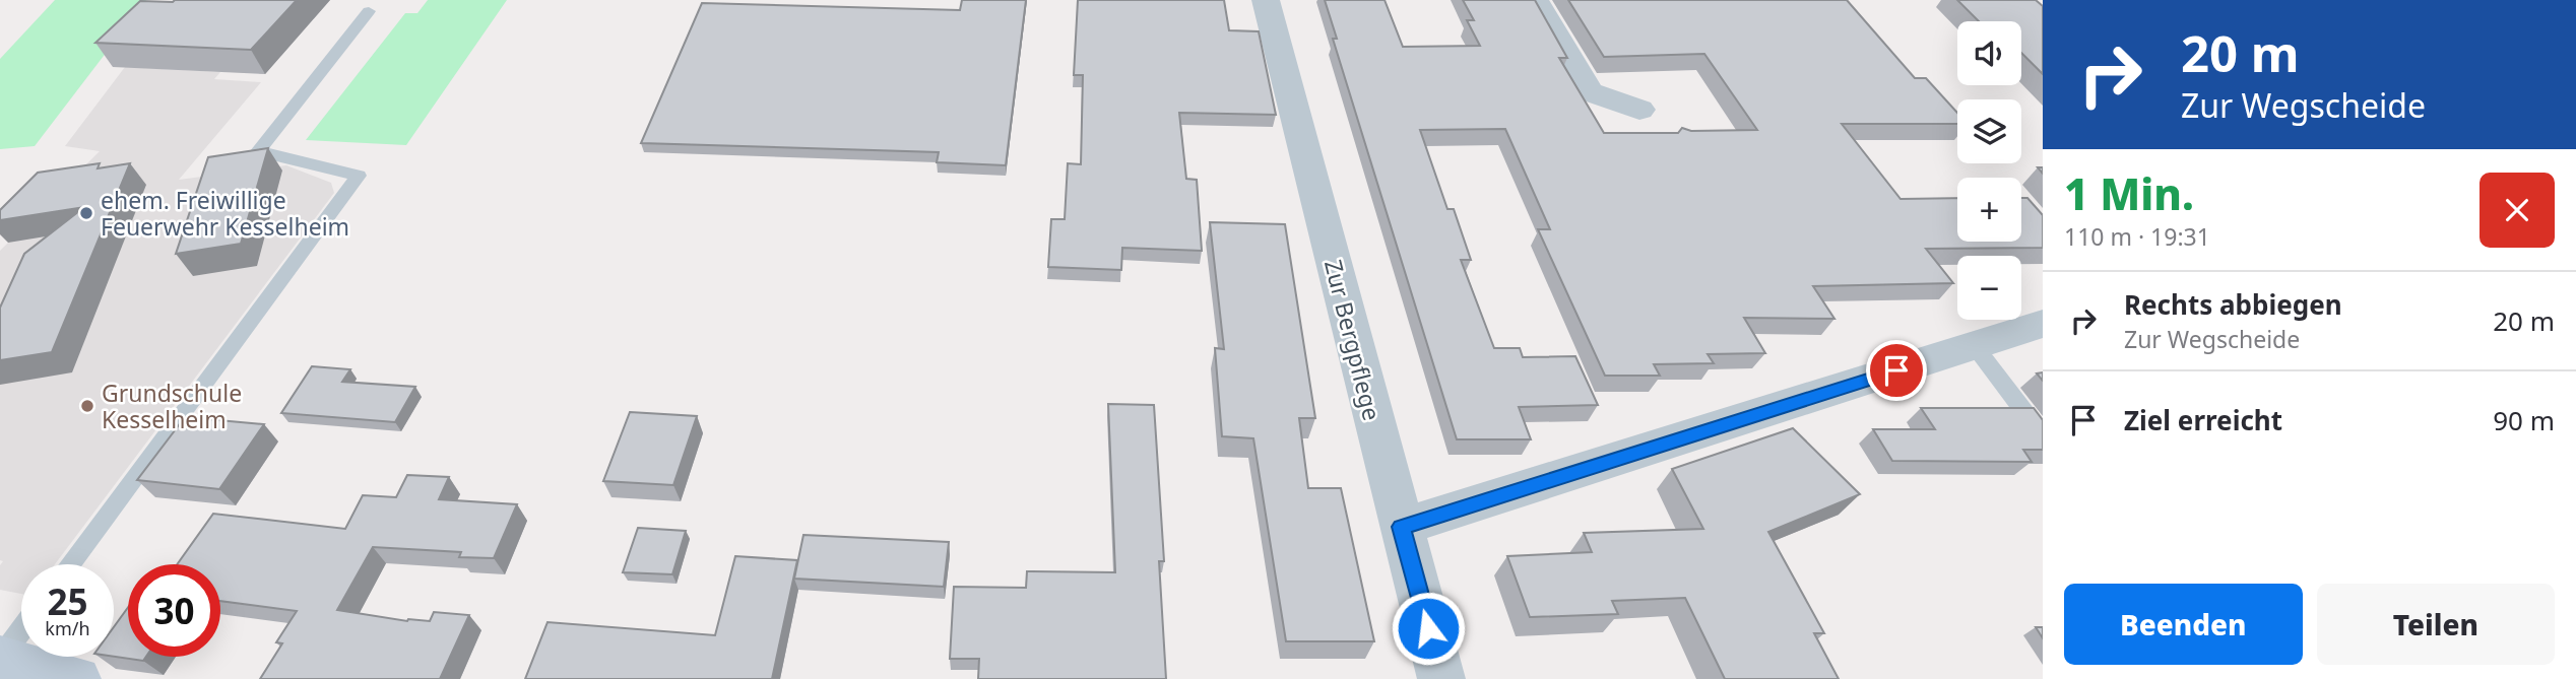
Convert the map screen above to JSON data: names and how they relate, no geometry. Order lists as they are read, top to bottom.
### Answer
{
  "streets": {
    "street": ["Zur Bergpflege"]
  },
  "places": ["ehem. Freiwillige Feuerwehr Kesselheim", "Grundschule Kesselheim"],
  "page": {
    "turn": ["20 m", "Zur Wegscheide"],
    "map_buttons": ["+", "−"],
    "heading": ["1 Min.", "110 m · 19:31"],
    "list": [
      {
        "name": "Rechts abbiegen",
        "note": "Zur Wegscheide",
        "value": "20 m"
      },
      {
        "name": "Ziel erreicht",
        "value": "90 m"
      }
    ],
    "speed": "25 km/h",
    "limit": "30",
    "buttons": ["Beenden", "Teilen"]
  }
}
